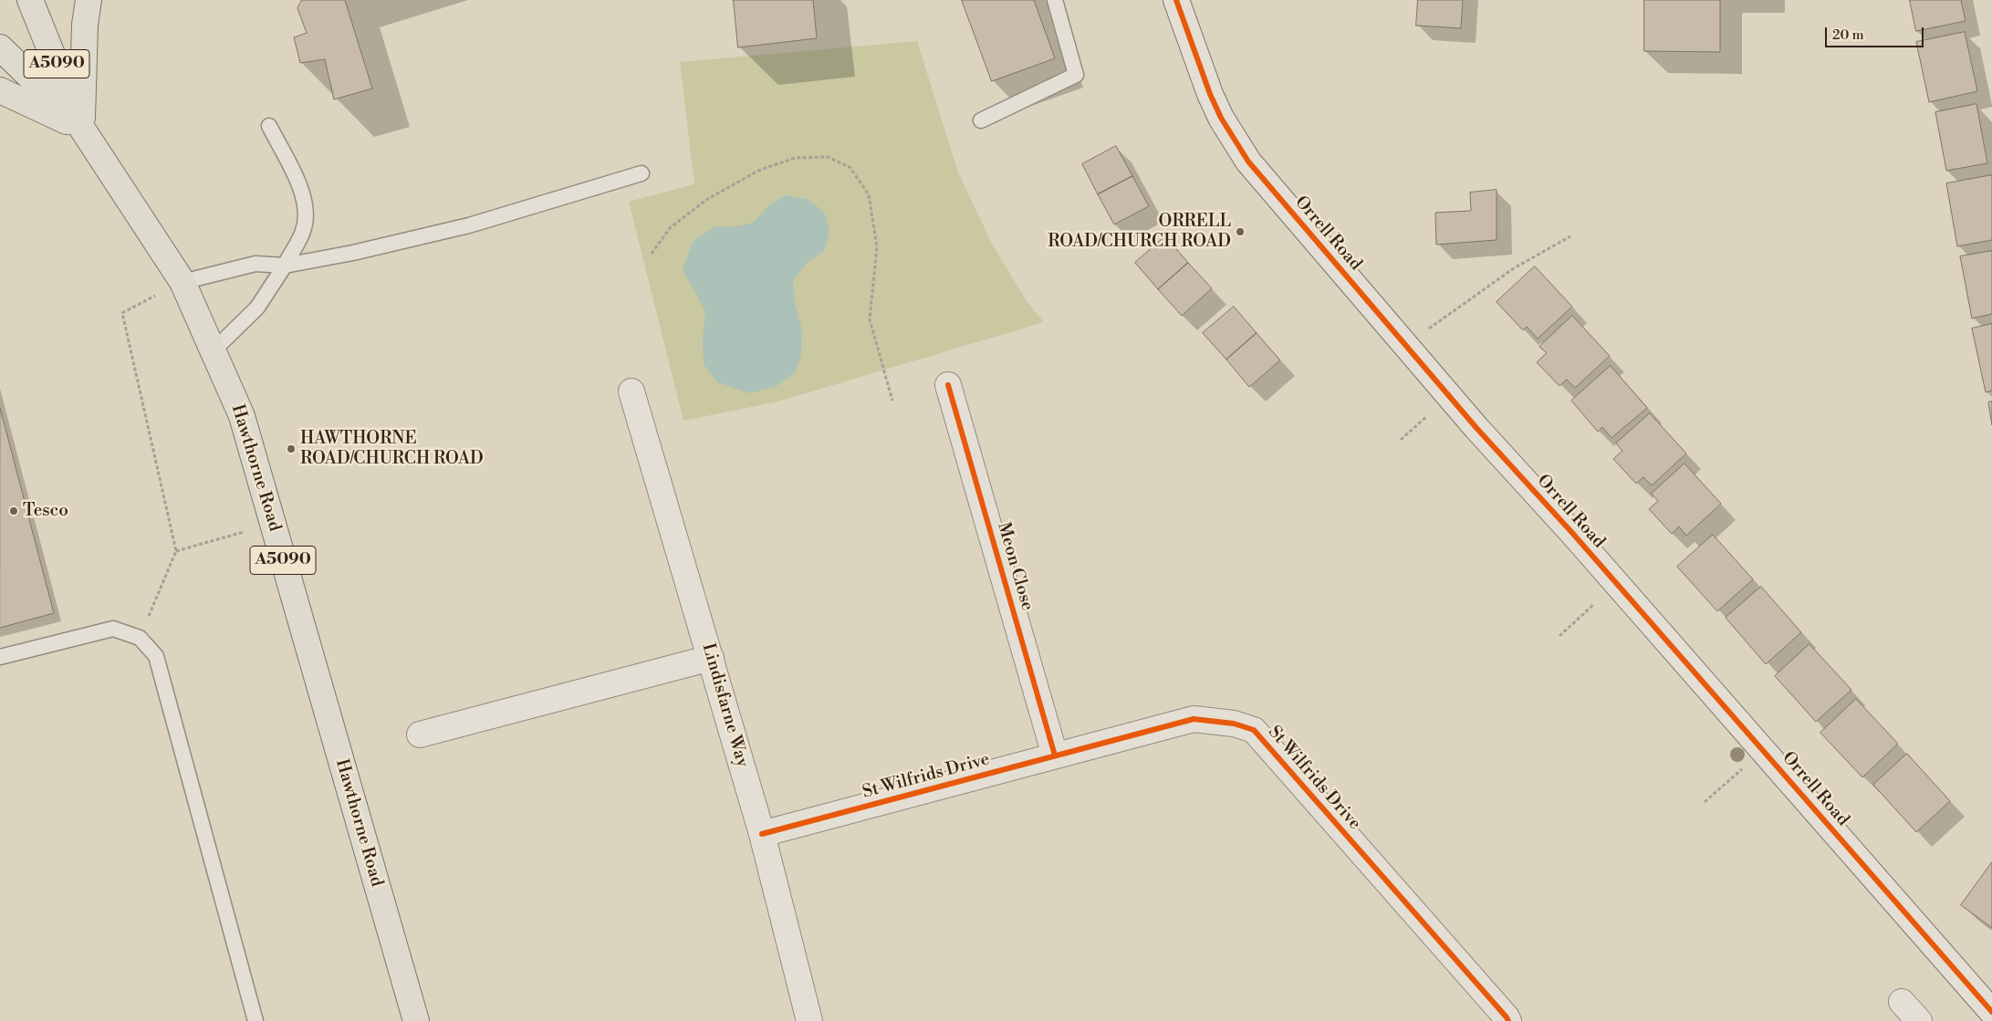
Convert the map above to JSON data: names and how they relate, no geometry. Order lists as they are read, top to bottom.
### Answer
{
  "streets": {
    "main road": ["A5090", "Hawthorne Road"],
    "street": [
      "Orrell Road",
      "Meon Close",
      "Lindisfarne Way",
      "St Wilfrids Drive"
    ]
  },
  "crossings": [
    ["Meon Close", "St Wilfrids Drive"],
    ["Lindisfarne Way", "St Wilfrids Drive"]
  ],
  "places": ["ORRELL ROAD/CHURCH ROAD", "HAWTHORNE ROAD/CHURCH ROAD", "Tesco"],
  "scale_bar": "20 m"
}
